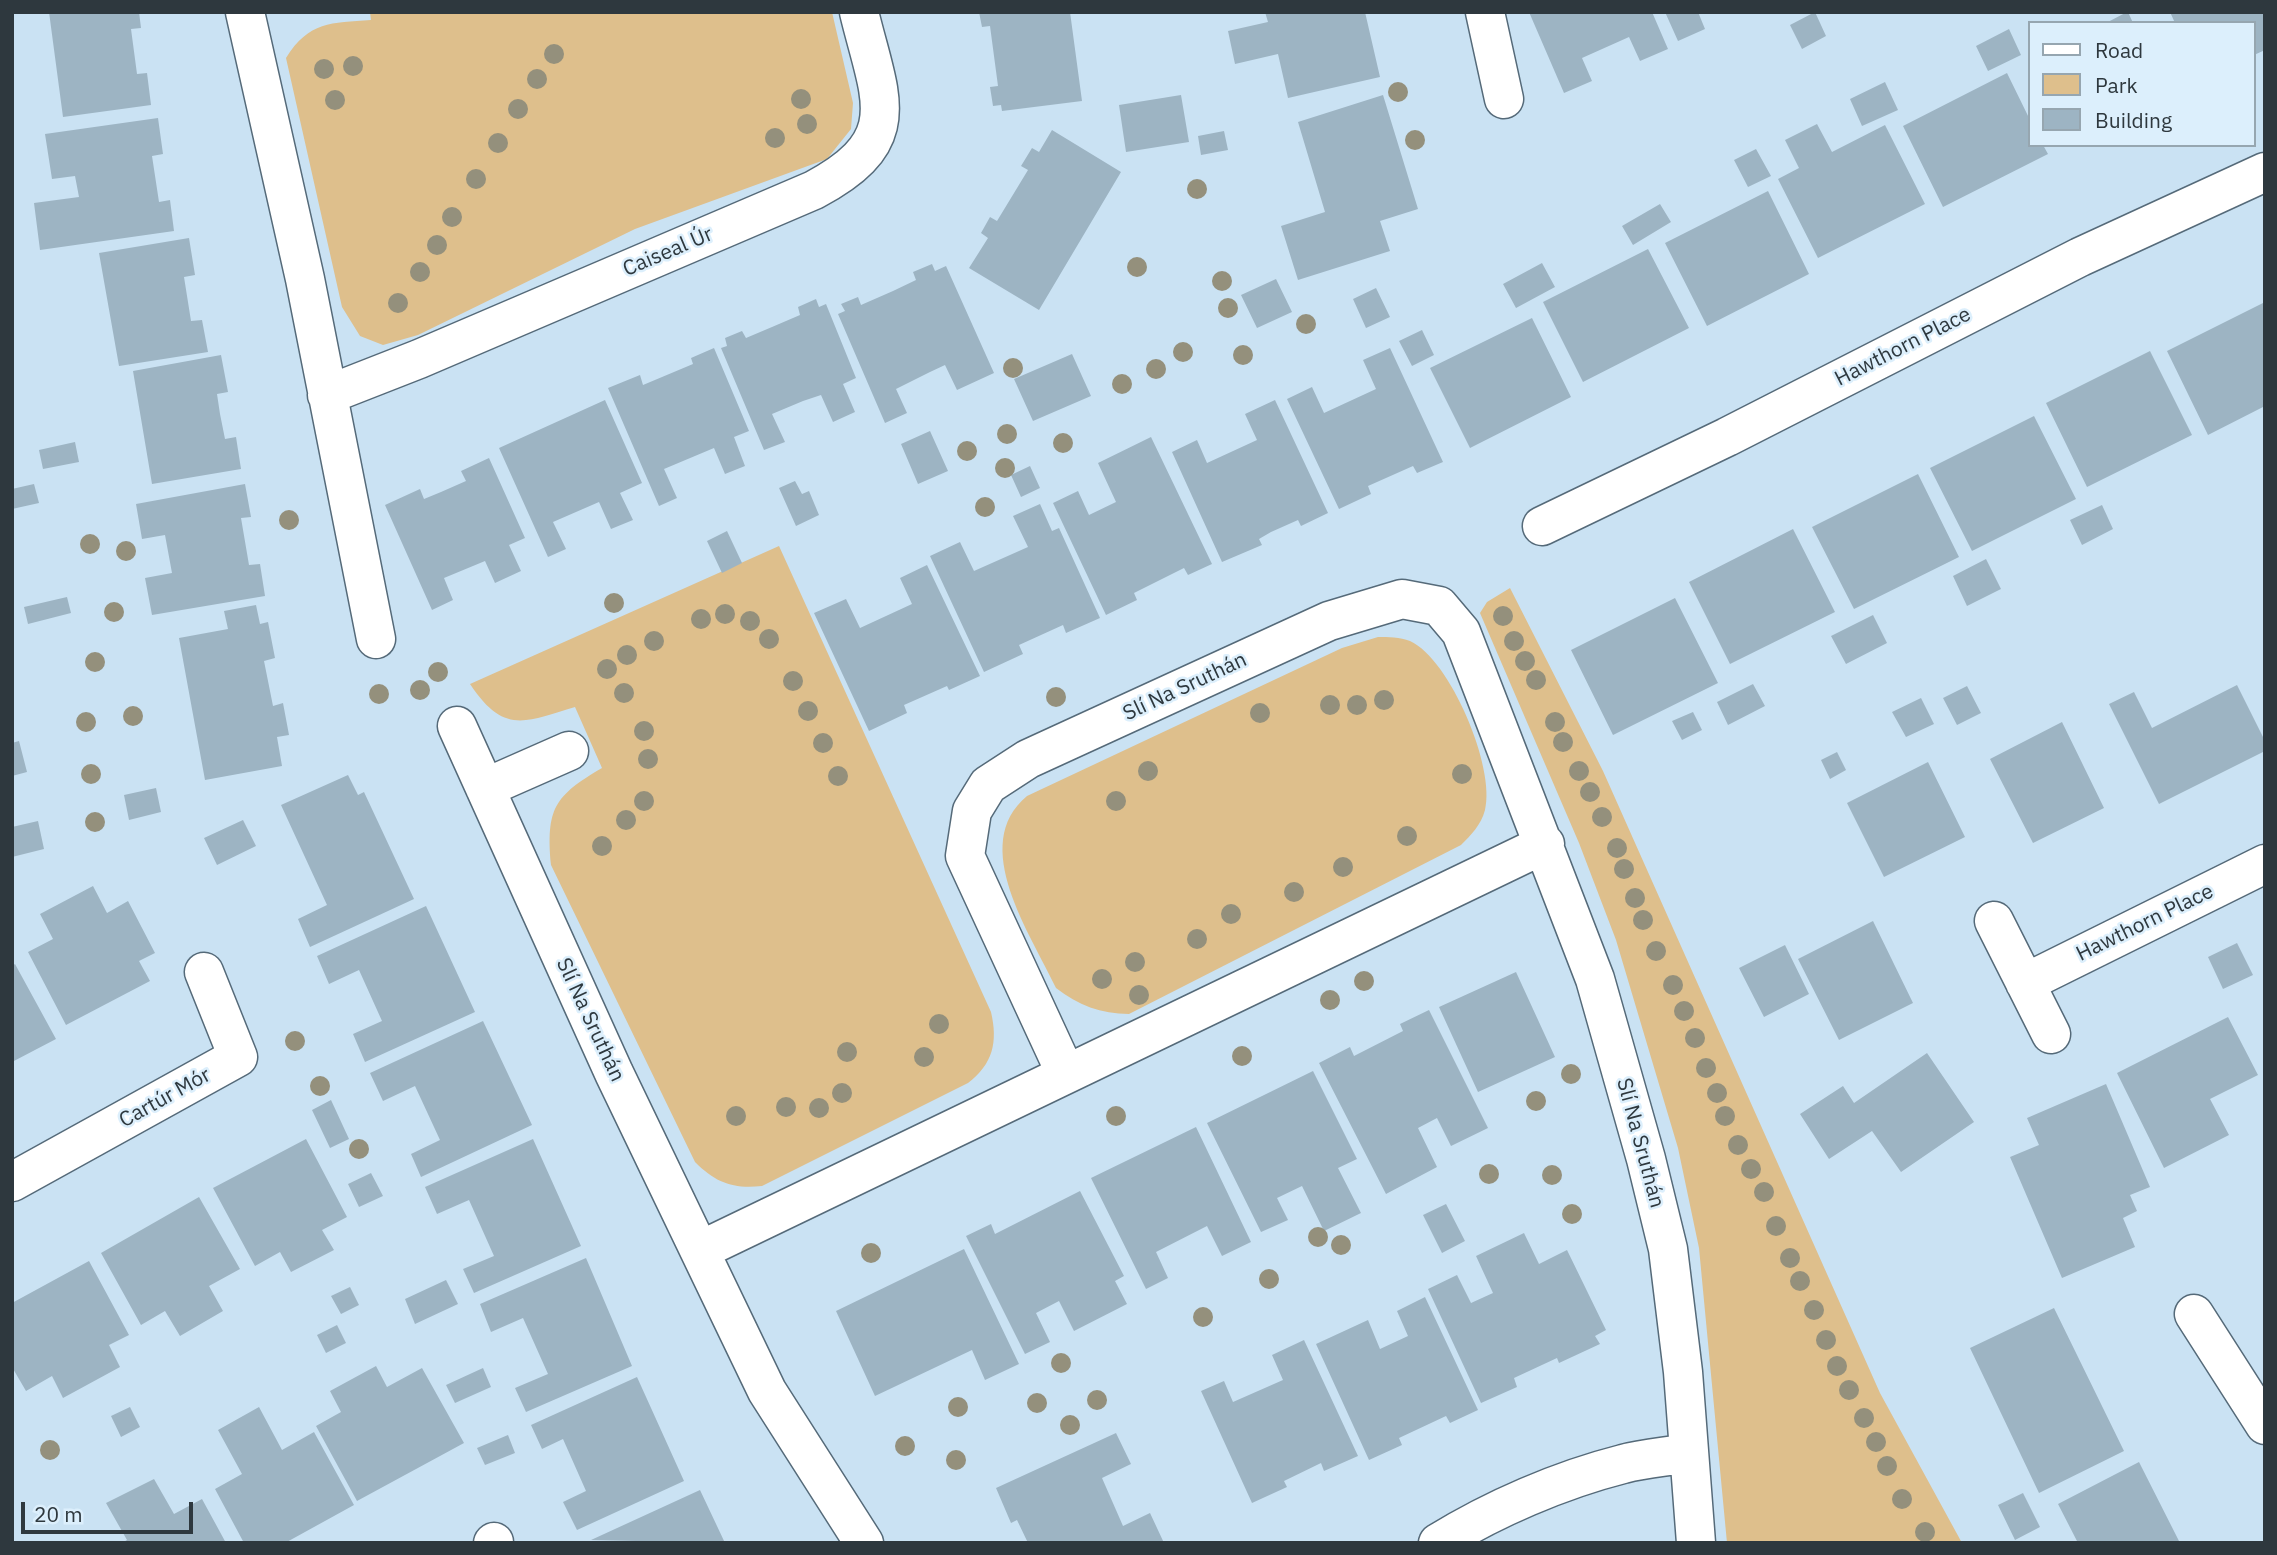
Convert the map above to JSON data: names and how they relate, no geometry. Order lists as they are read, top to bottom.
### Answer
{
  "streets": {
    "street": [
      "Caiseal Úr",
      "Hawthorn Place",
      "Slí Na Sruthán",
      "Cartúr Mór"
    ]
  },
  "legend": ["Road", "Park", "Building"],
  "scale_bar": "20 m"
}
